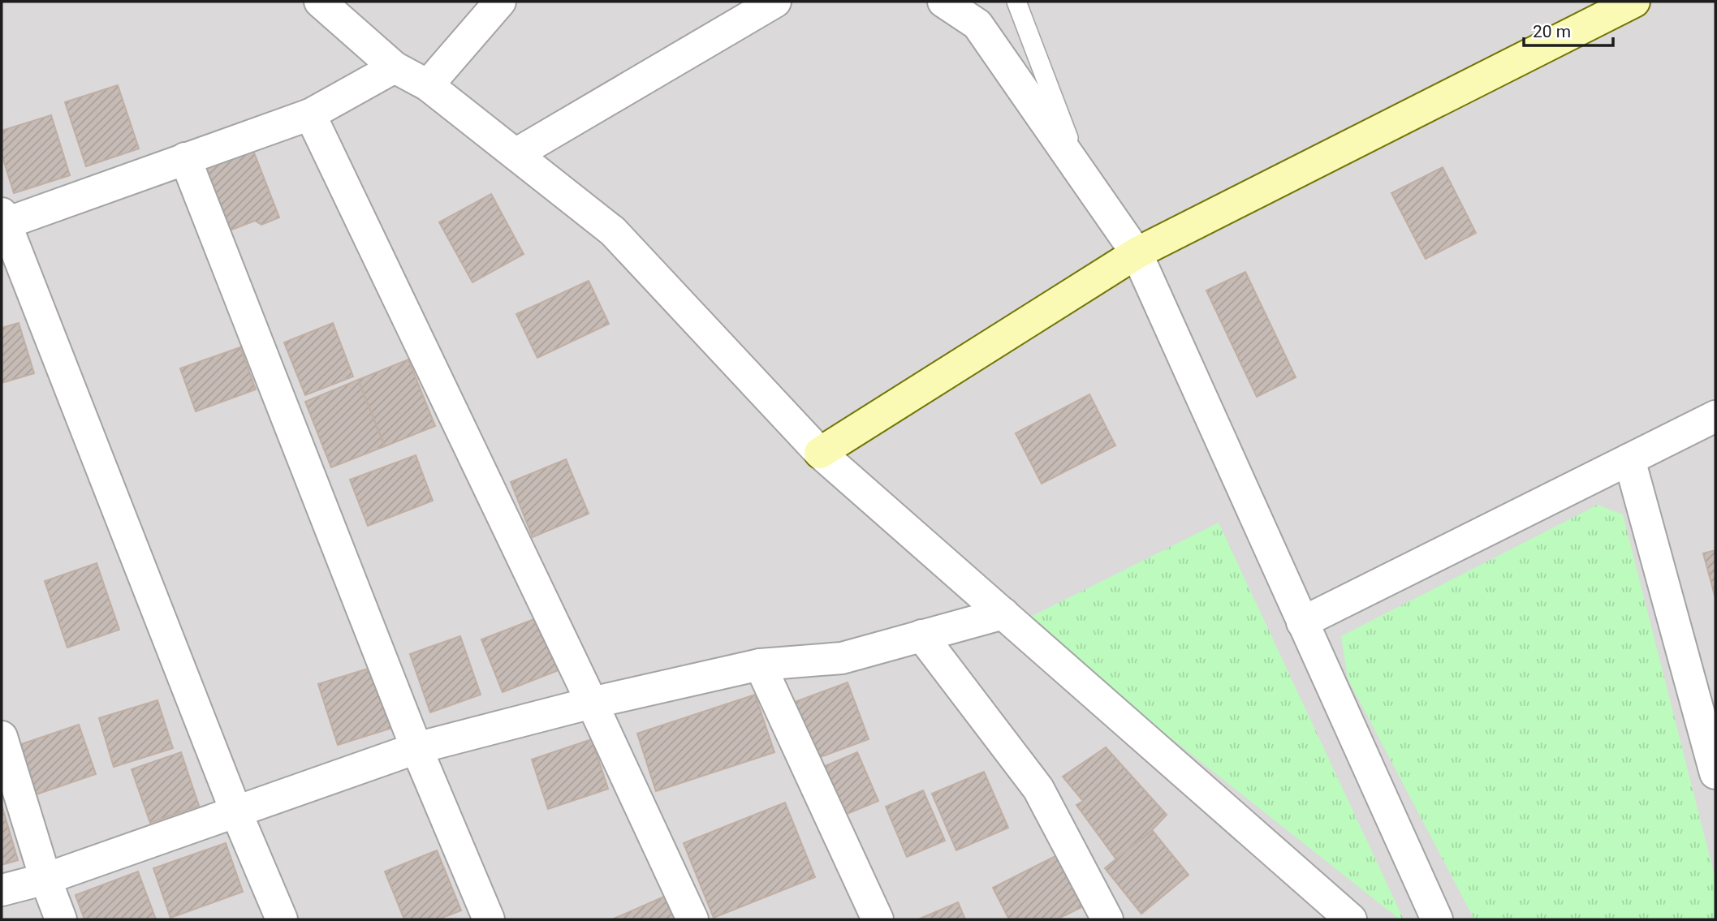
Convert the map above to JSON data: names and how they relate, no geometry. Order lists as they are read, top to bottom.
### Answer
{
  "scale_bar": "20 m"
}
